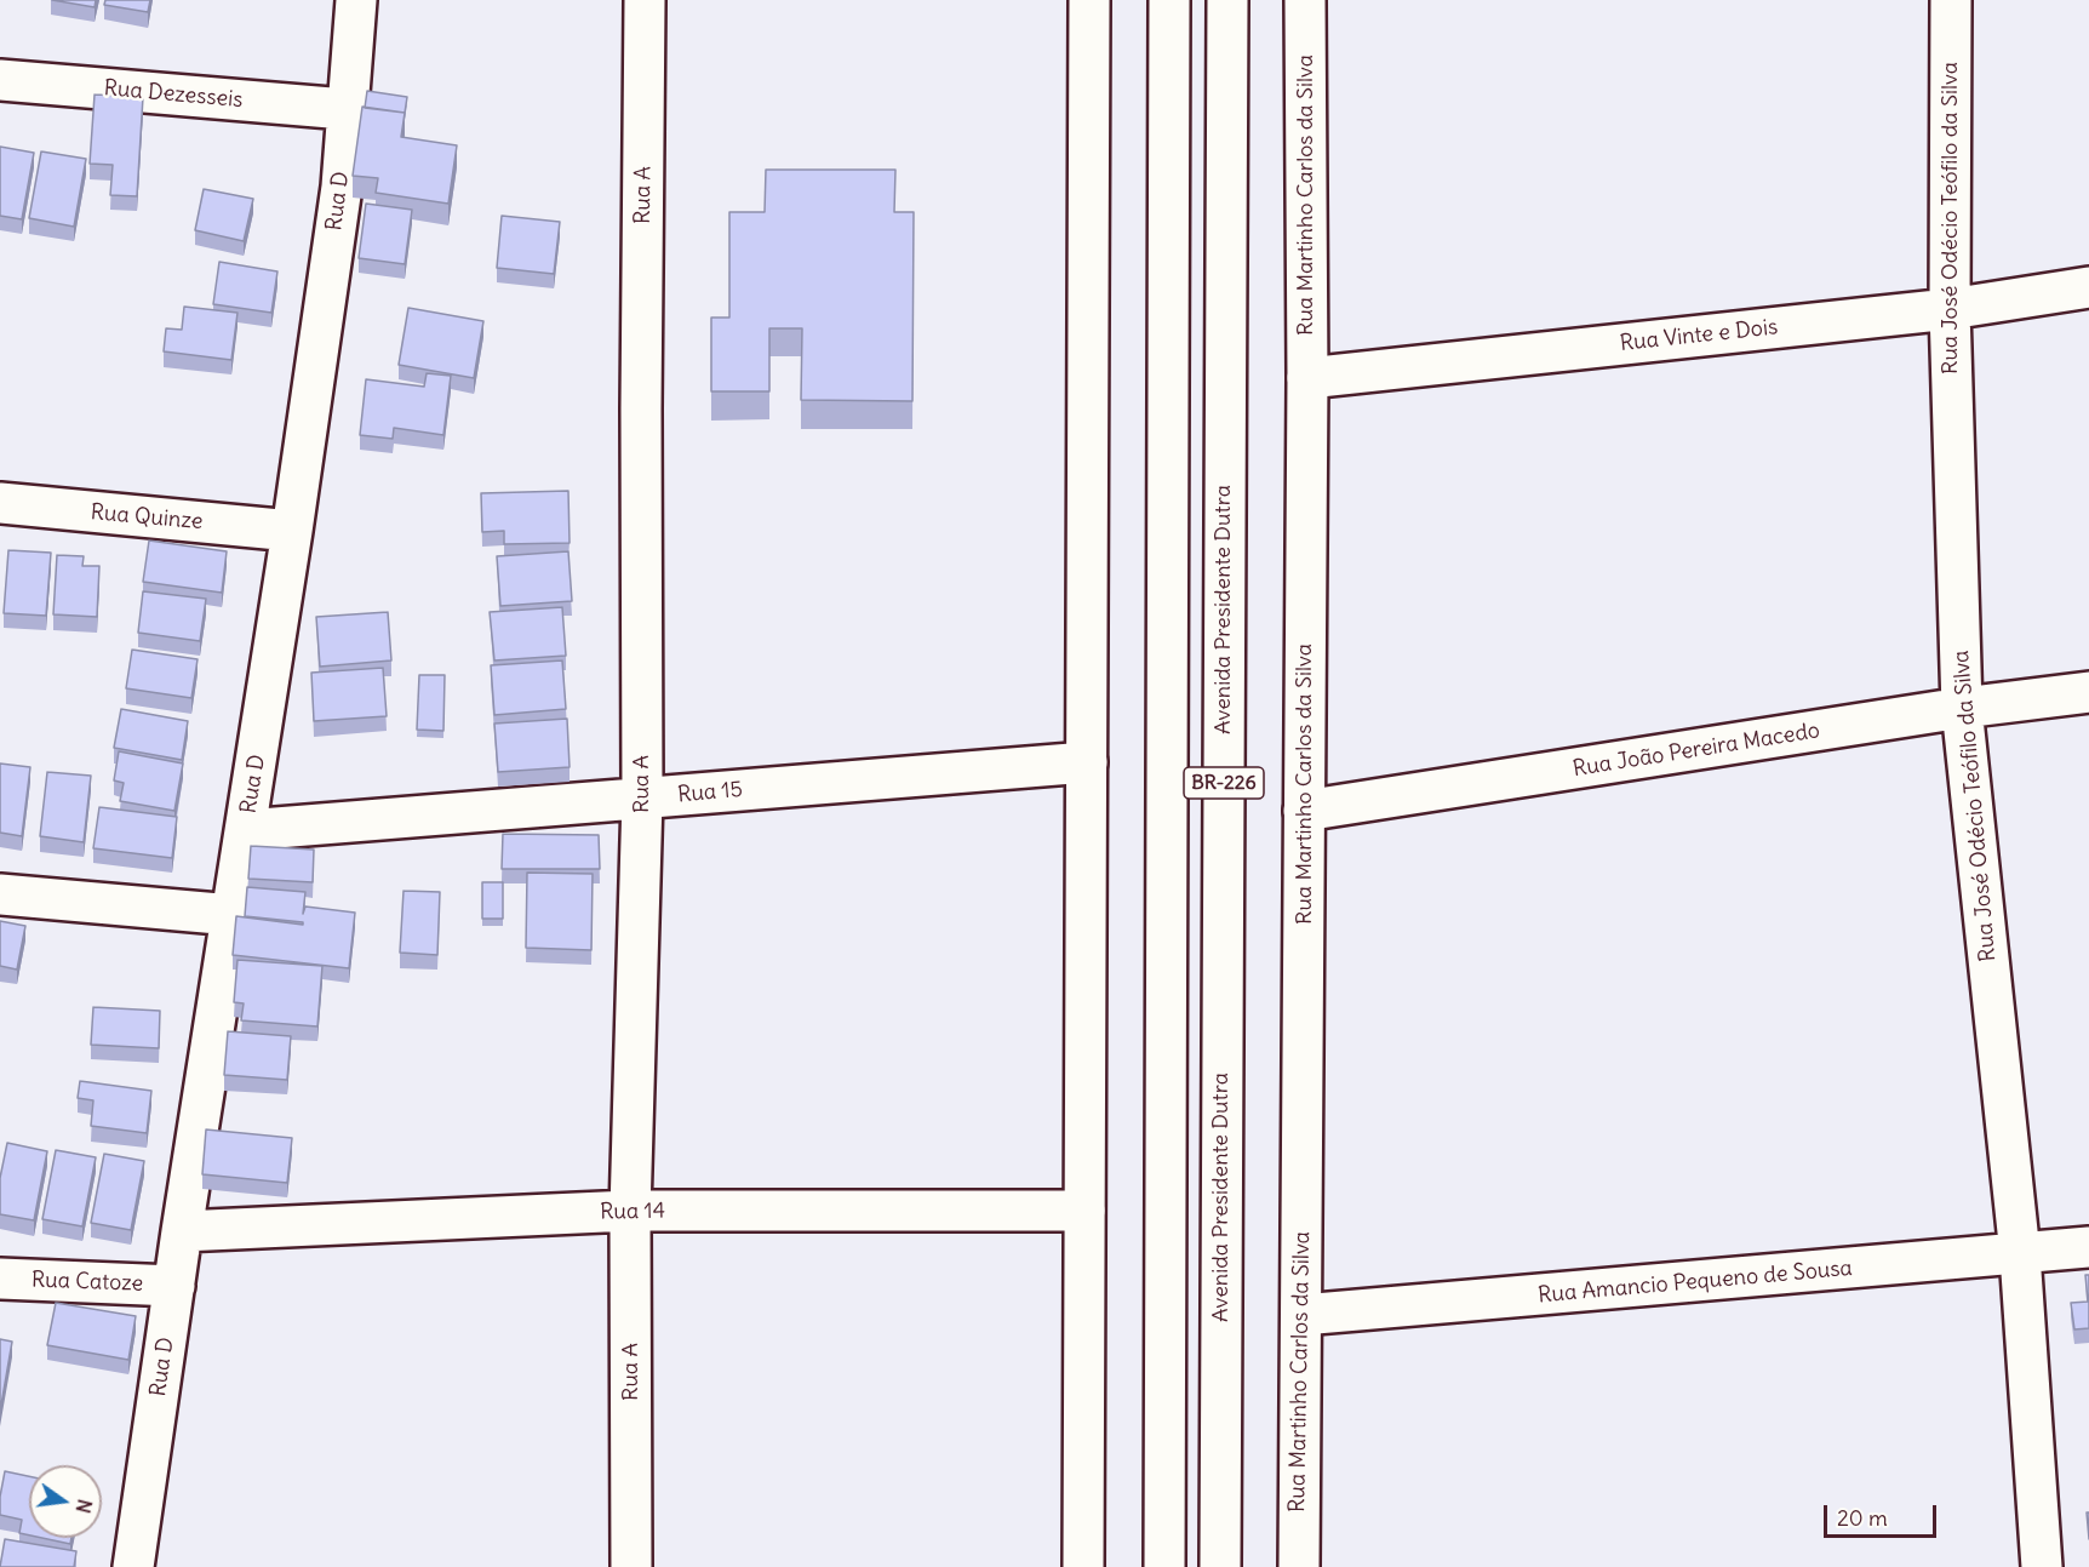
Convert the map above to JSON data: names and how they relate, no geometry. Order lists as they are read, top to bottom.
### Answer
{
  "streets": {
    "main road": [
      "Rua Dezesseis",
      "Rua A",
      "Rua Martinho Carlos da Silva",
      "Rua D",
      "Rua José Odécio Teófilo da Silva",
      "Rua Vinte e Dois",
      "Rua Quinze",
      "Avenida Presidente Dutra",
      "Rua João Pereira Macedo",
      "BR-226",
      "Rua 15",
      "Rua 14",
      "Rua Catoze",
      "Rua Amancio Pequeno de Sousa"
    ]
  },
  "crossings": [
    ["Rua Dezesseis", "Rua D"],
    ["Rua A", "Rua 15"],
    ["Rua A", "Rua 14"],
    ["Rua Martinho Carlos da Silva", "Rua Vinte e Dois"],
    ["Rua Martinho Carlos da Silva", "Rua João Pereira Macedo"],
    ["Rua Martinho Carlos da Silva", "Rua Amancio Pequeno de Sousa"],
    ["Rua D", "Rua Quinze"],
    ["Rua D", "Rua 15"],
    ["Rua D", "Rua 14"],
    ["Rua D", "Rua Catoze"],
    ["Rua José Odécio Teófilo da Silva", "Rua Vinte e Dois"],
    ["Rua José Odécio Teófilo da Silva", "Rua João Pereira Macedo"],
    ["Rua José Odécio Teófilo da Silva", "Rua Amancio Pequeno de Sousa"]
  ],
  "scale_bar": "20 m",
  "north": "right"
}
